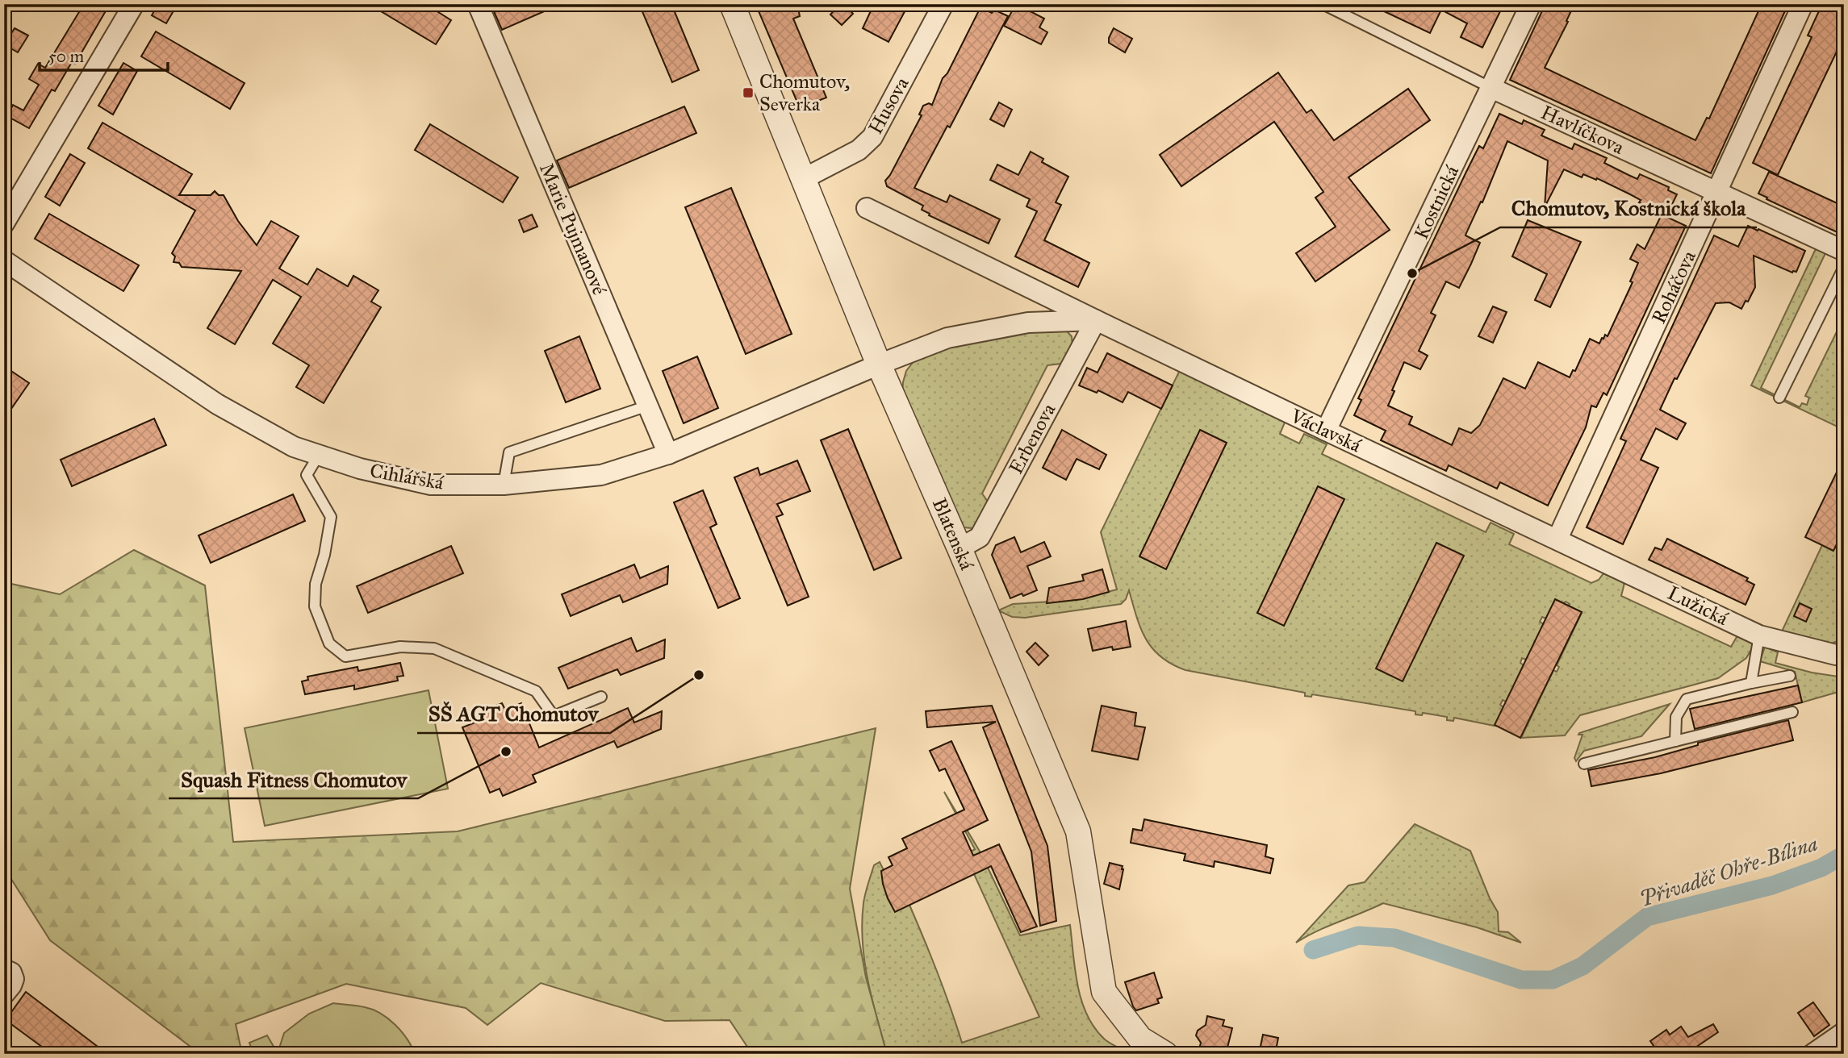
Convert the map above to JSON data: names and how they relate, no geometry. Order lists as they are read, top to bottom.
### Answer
{
  "streets": {
    "street": [
      "Husova",
      "Havlíčkova",
      "Kostnická",
      "Marie Pujmanové",
      "Roháčova",
      "Václavská",
      "Erbenova",
      "Cihlářská",
      "Blatenská",
      "Lužická"
    ]
  },
  "crossings": [
    ["Husova", "Blatenská"],
    ["Havlíčkova", "Kostnická"],
    ["Havlíčkova", "Roháčova"],
    ["Kostnická", "Václavská"],
    ["Marie Pujmanové", "Cihlářská"],
    ["Roháčova", "Václavská"],
    ["Roháčova", "Lužická"],
    ["Václavská", "Erbenova"],
    ["Václavská", "Cihlářská"],
    ["Václavská", "Blatenská"],
    ["Václavská", "Lužická"],
    ["Erbenova", "Blatenská"],
    ["Cihlářská", "Blatenská"]
  ],
  "water": ["Přivaděč Ohře-Bílina"],
  "places": {
    "transit": ["Chomutov, Severka"],
    "other": ["Chomutov, Kostnická škola", "SŠ AGT Chomutov", "Squash Fitness Chomutov"]
  },
  "scale_bar": "50 m"
}
